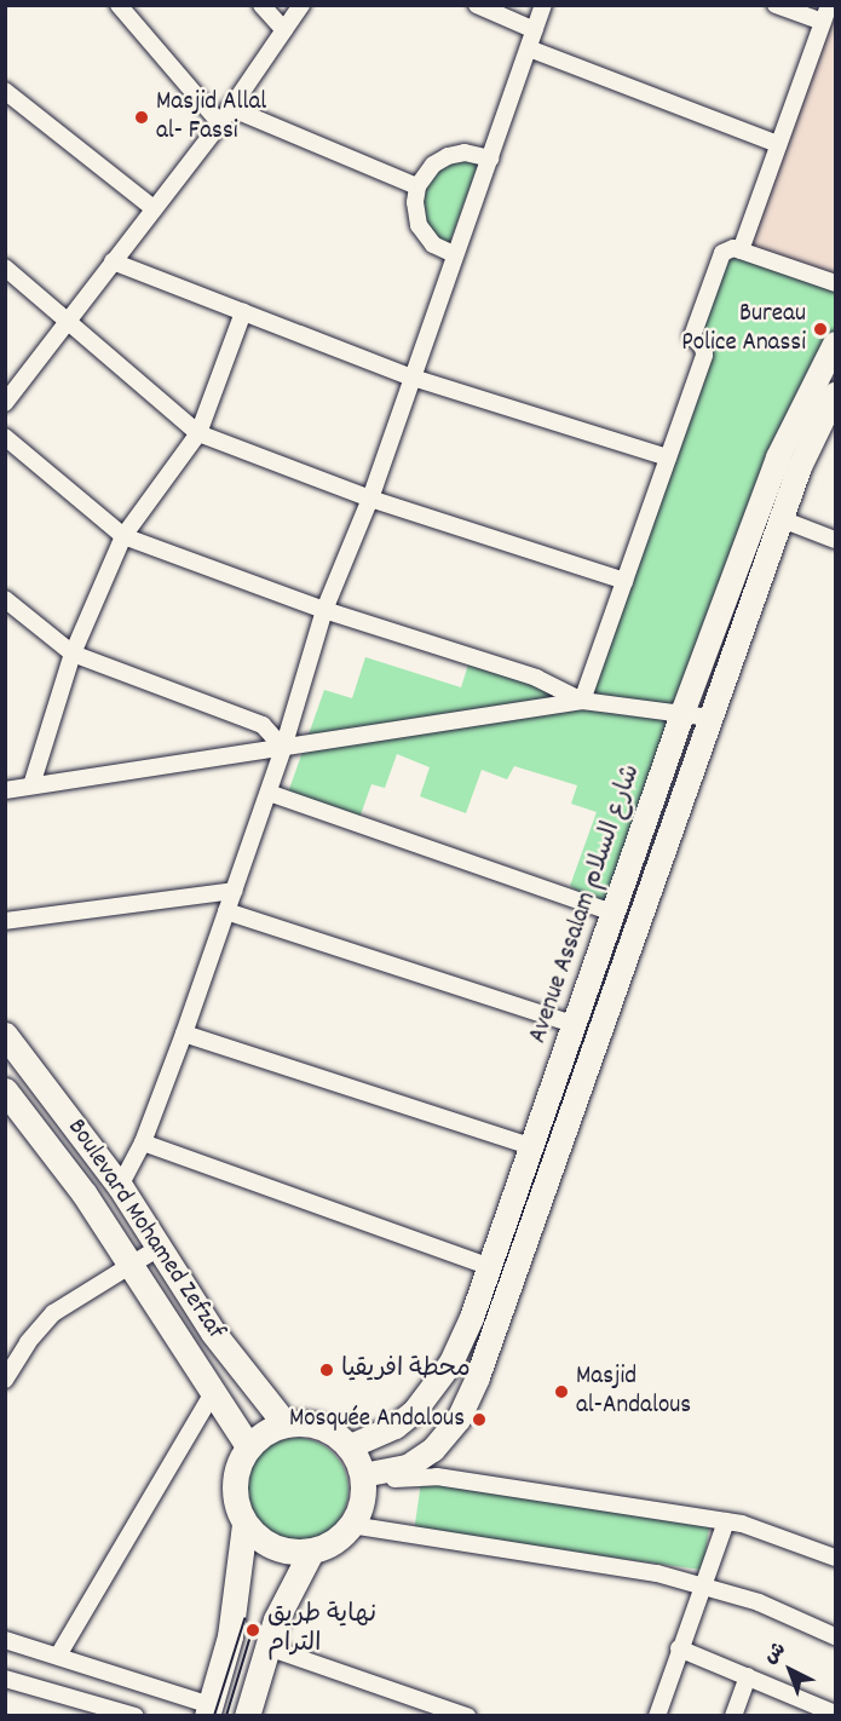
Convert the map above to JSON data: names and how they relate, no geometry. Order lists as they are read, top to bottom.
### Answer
{
  "streets": {
    "main road": ["Boulevard Mohamed Zefzaf"],
    "street": ["Avenue Assalam شارع السلام"]
  },
  "crossings": [
    ["Avenue Assalam شارع السلام", "Boulevard Mohamed Zefzaf"]
  ],
  "places": [
    "Masjid Allal al- Fassi",
    "Bureau Police Anassi",
    "محطة افريقيا",
    "Masjid al-Andalous",
    "Mosquée Andalous",
    "نهاية طريق الترام"
  ],
  "north": "top left"
}
